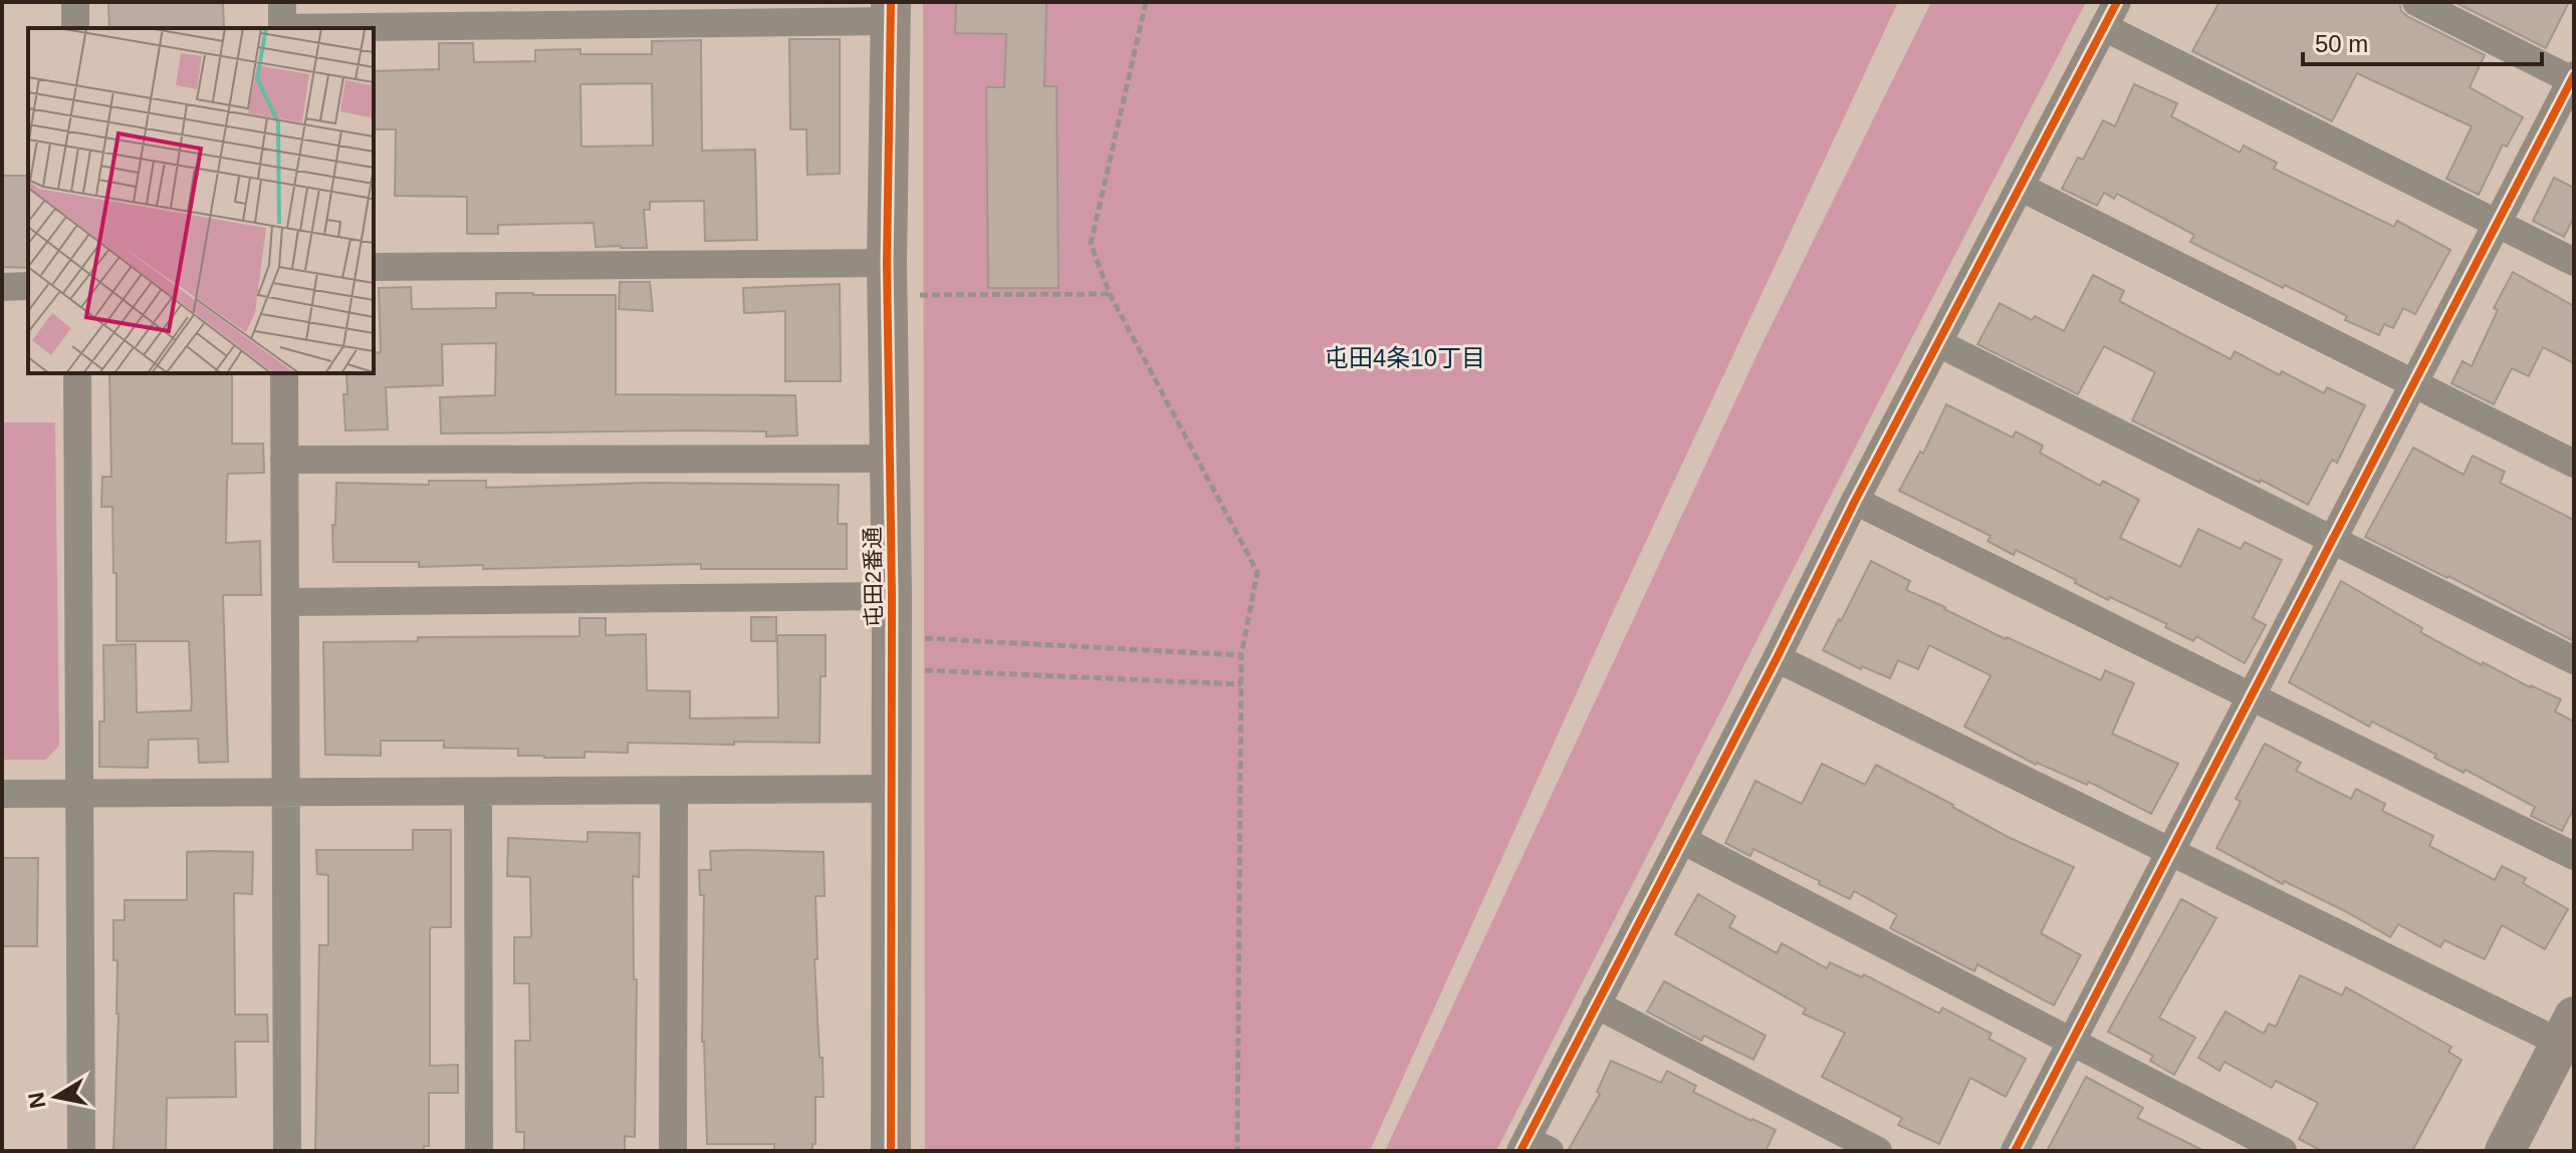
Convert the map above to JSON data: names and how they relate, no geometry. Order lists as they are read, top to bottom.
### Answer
{
  "streets": {
    "street": ["屯田2番通"]
  },
  "districts": ["屯田4条10丁目"],
  "scale_bar": "50 m",
  "north": "left"
}
